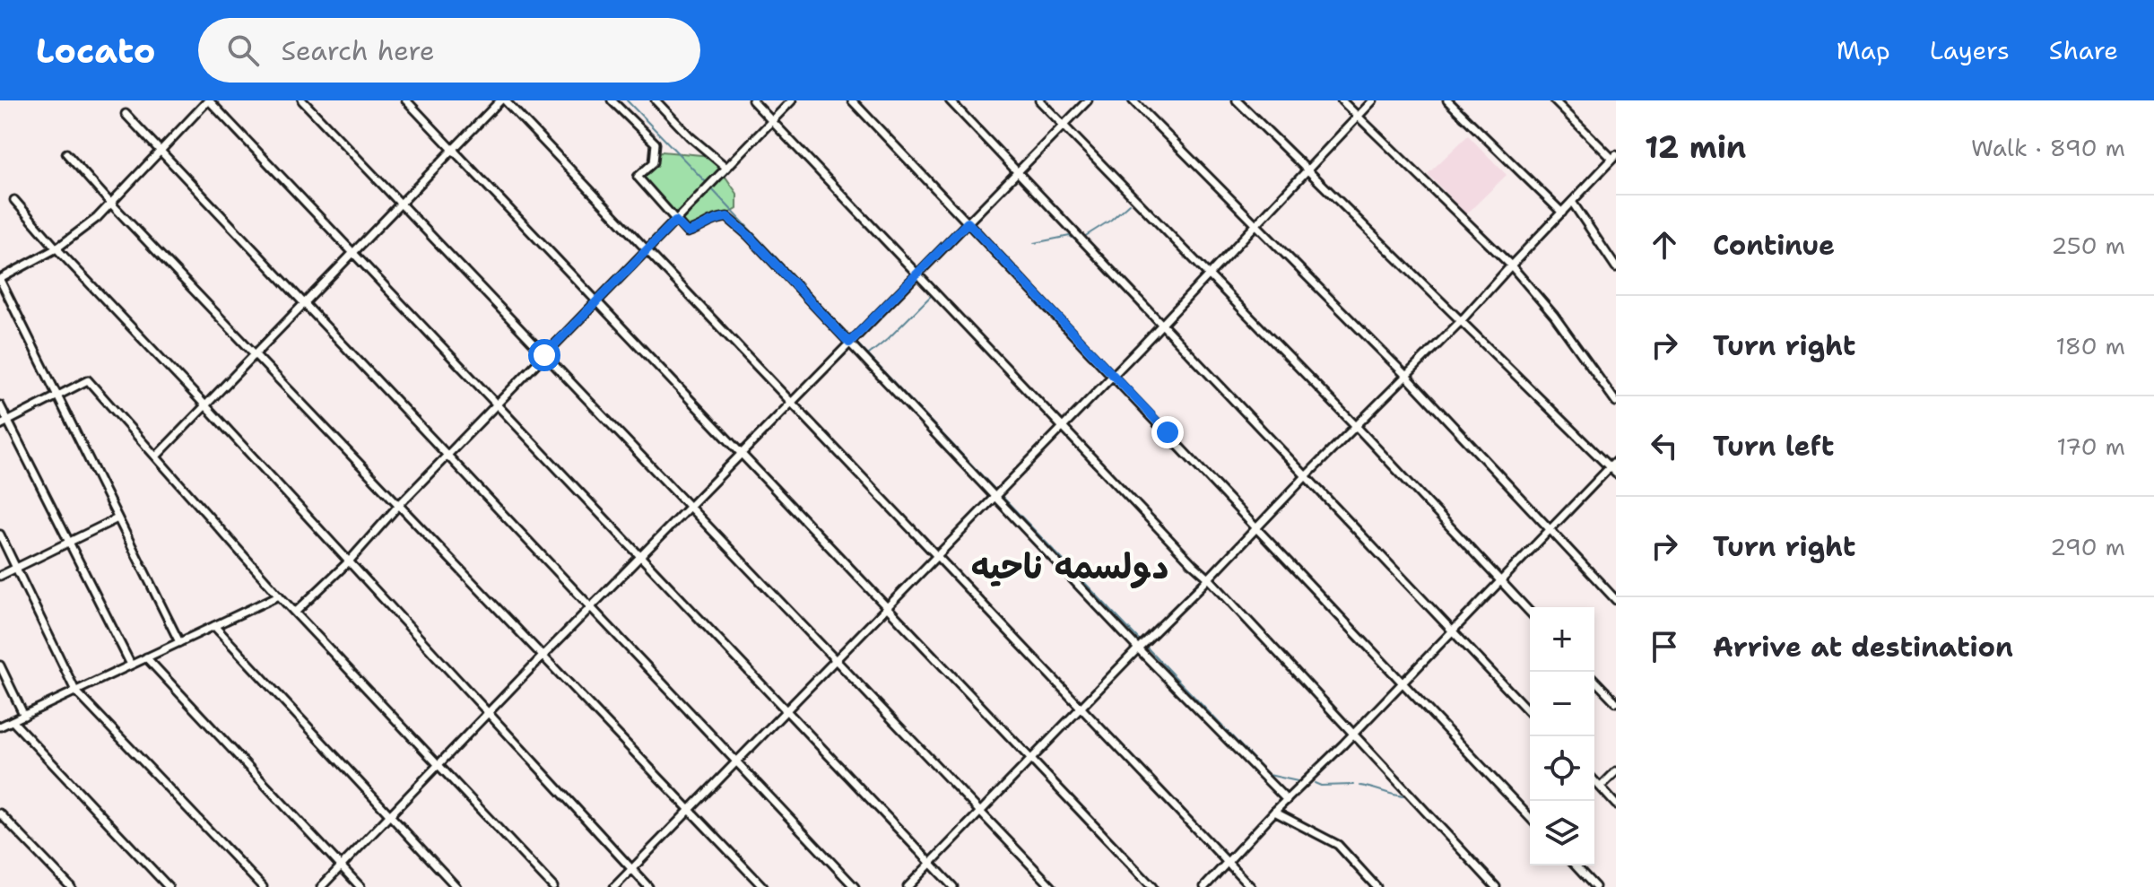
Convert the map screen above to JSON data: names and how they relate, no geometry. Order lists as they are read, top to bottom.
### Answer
{
  "districts": ["دولسمه ناحیه"],
  "page": {
    "header": "Locato",
    "search": "Search here",
    "nav": ["Map", "Layers", "Share"],
    "heading": ["12 min", "Walk · 890 m"],
    "list": [
      ["Continue", "250 m"],
      ["Turn right", "180 m"],
      ["Turn left", "170 m"],
      ["Turn right", "290 m"],
      "Arrive at destination"
    ],
    "map_buttons": ["+", "−"]
  }
}
